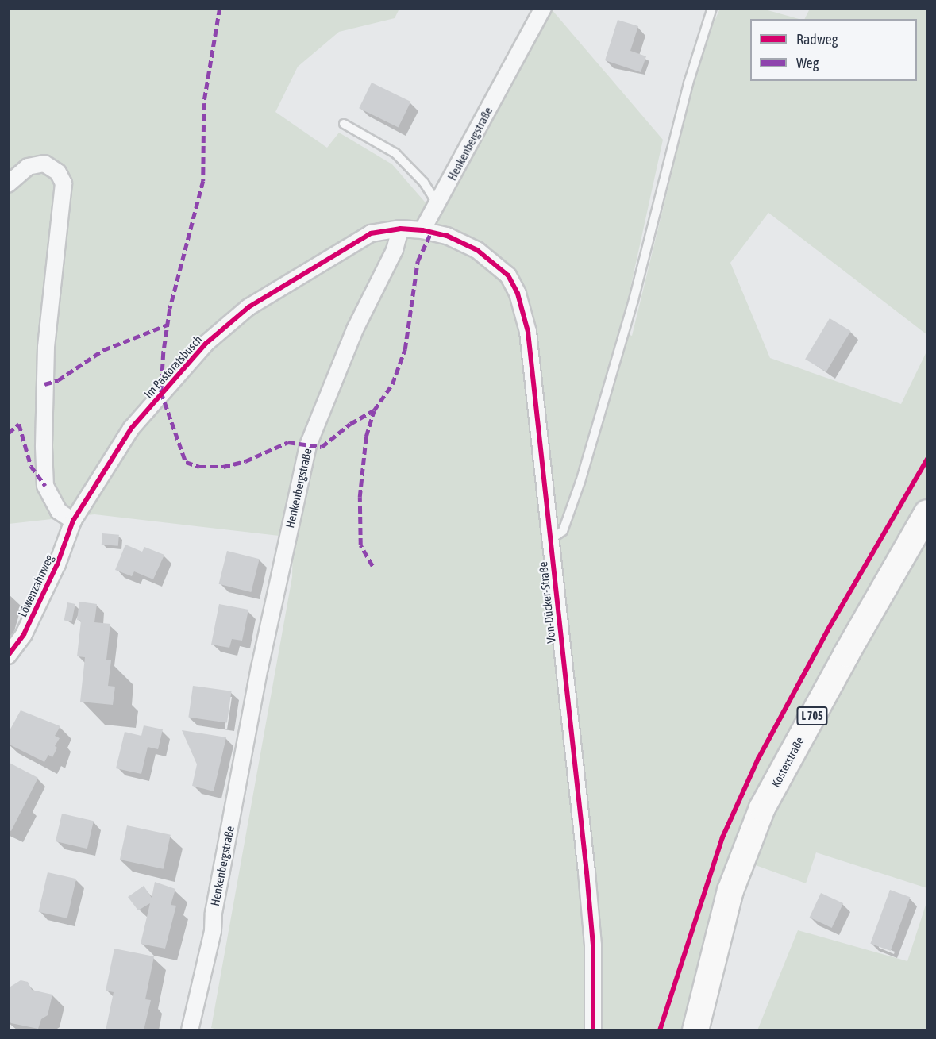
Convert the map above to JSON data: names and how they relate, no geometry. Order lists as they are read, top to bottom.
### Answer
{
  "streets": {
    "main road": ["L 705", "Kosterstraße"],
    "street": [
      "Henkenbergstraße",
      "Im Pastoratsbusch",
      "Löwenzahnweg",
      "Von-Dücker-Straße"
    ]
  },
  "crossings": [
    ["Henkenbergstraße", "Im Pastoratsbusch"],
    ["Henkenbergstraße", "Von-Dücker-Straße"],
    ["Im Pastoratsbusch", "Löwenzahnweg"]
  ],
  "legend": ["Radweg", "Weg"]
}
